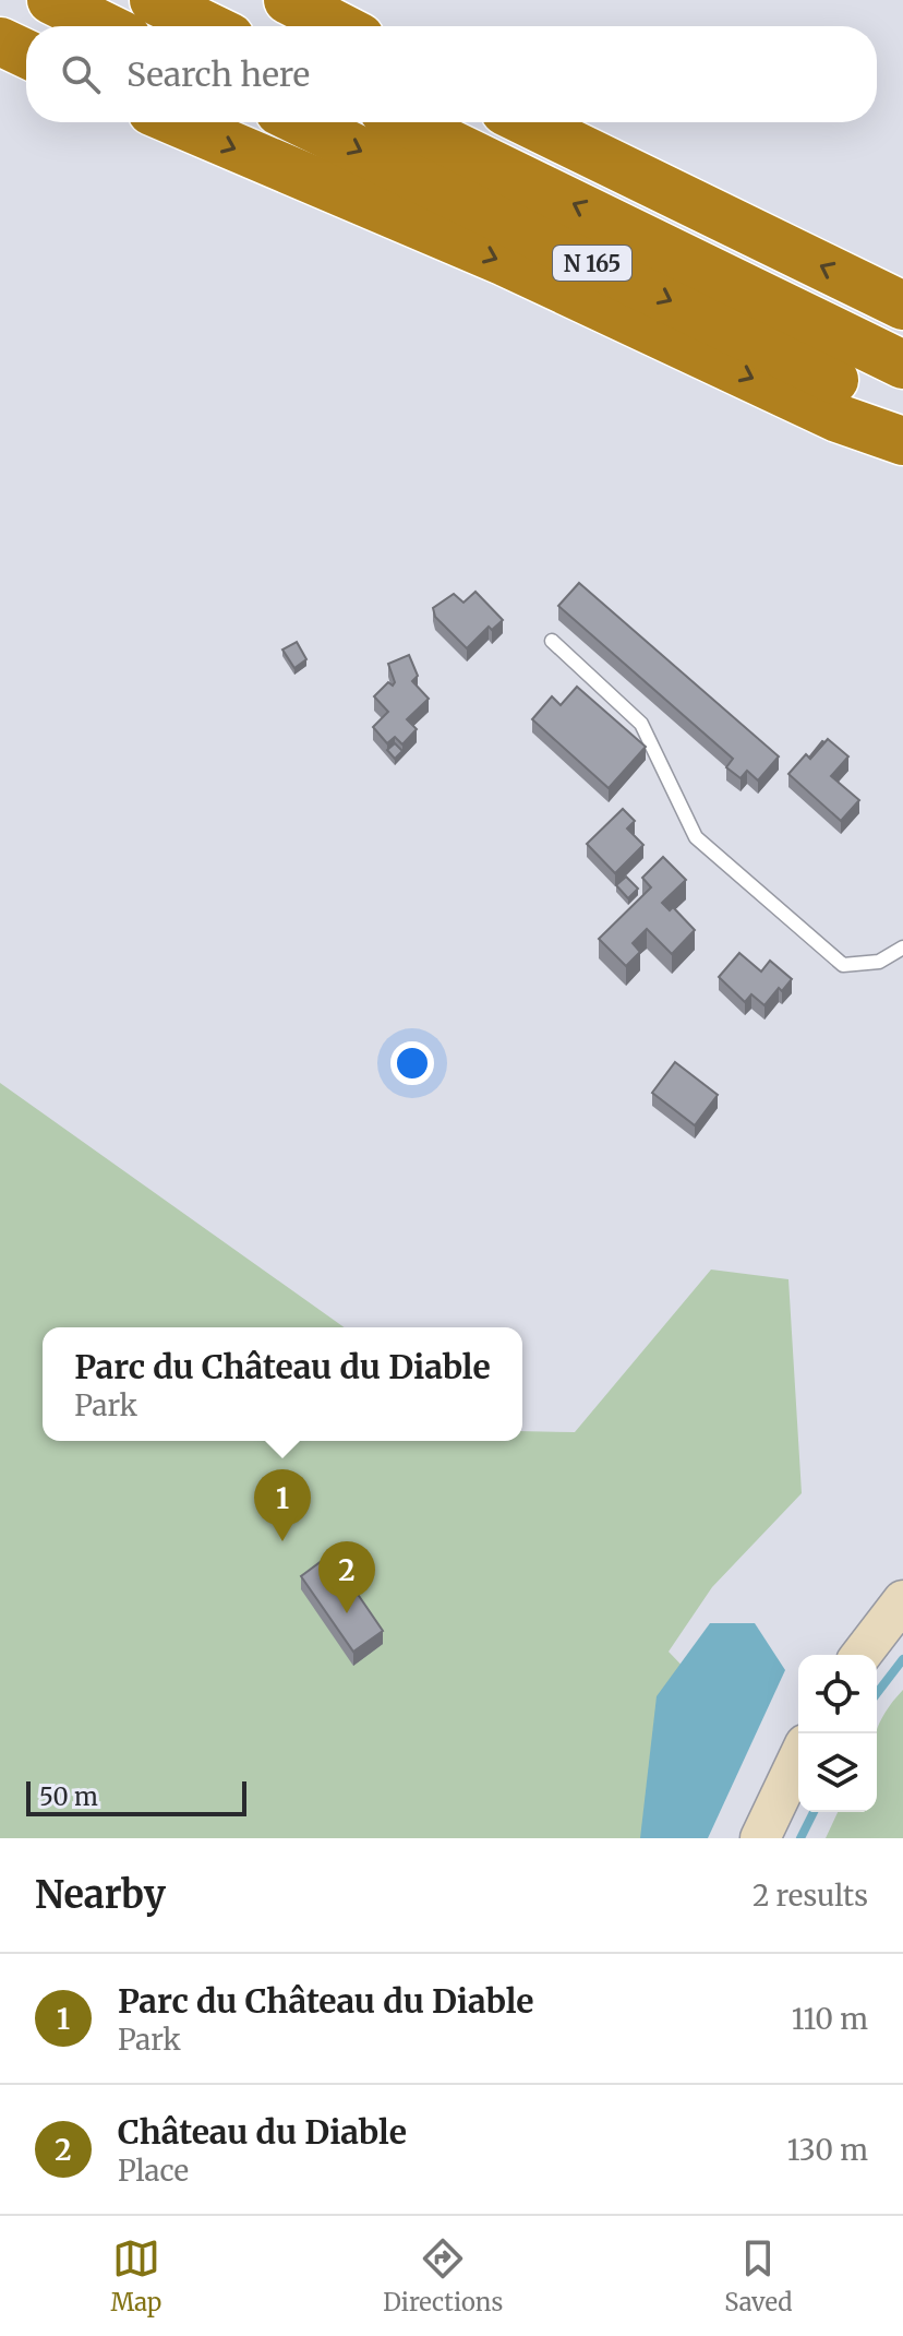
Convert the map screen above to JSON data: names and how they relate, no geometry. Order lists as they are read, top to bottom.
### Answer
{
  "streets": {
    "highway": ["N 165"]
  },
  "scale_bar": "50 m",
  "page": {
    "search": "Search here",
    "popup": ["Parc du Château du Diable", "Park"],
    "pins": ["1", "2"],
    "scale": "50 m",
    "heading": ["Nearby", "2 results"],
    "list": [
      {
        "mark": "1",
        "name": "Parc du Château du Diable",
        "note": "Park",
        "value": "110 m"
      },
      {
        "mark": "2",
        "name": "Château du Diable",
        "note": "Place",
        "value": "130 m"
      }
    ],
    "nav": ["Map", "Directions", "Saved"]
  }
}
